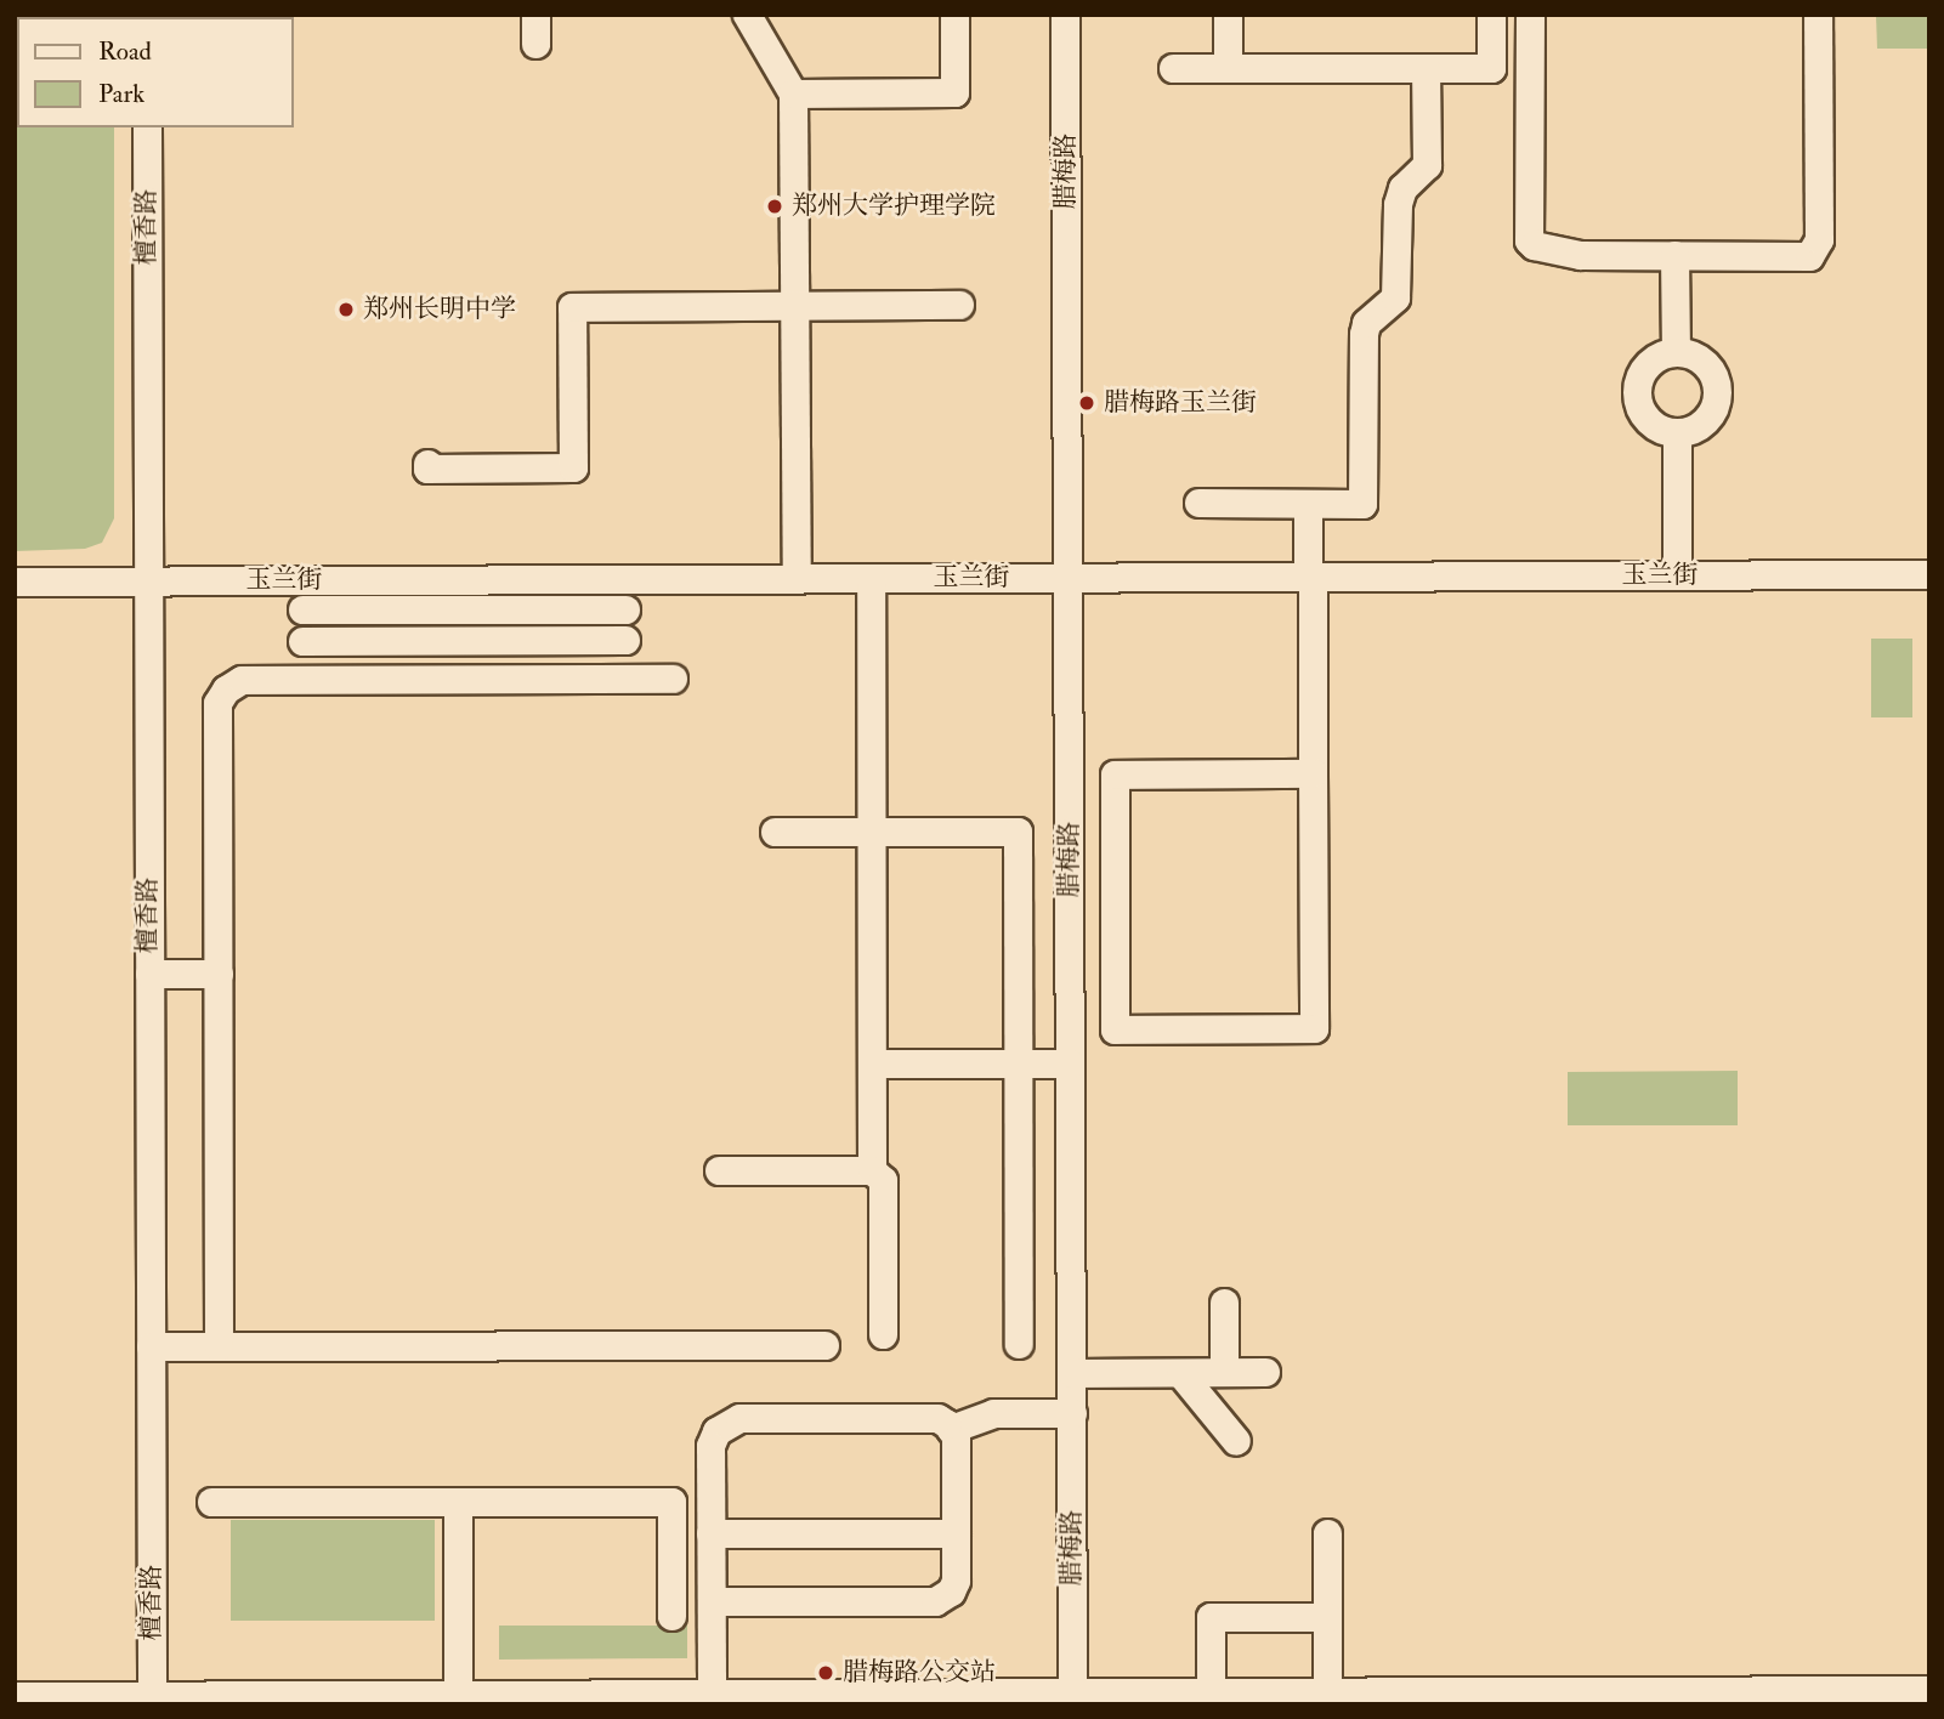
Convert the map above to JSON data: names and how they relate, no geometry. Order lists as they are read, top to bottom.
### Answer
{
  "streets": {
    "street": ["腊梅路", "檀香路", "玉兰街"]
  },
  "crossings": [
    ["腊梅路", "玉兰街"],
    ["檀香路", "玉兰街"]
  ],
  "places": [
    "郑州大学护理学院",
    "郑州长明中学",
    "腊梅路玉兰街",
    "腊梅路公交站"
  ],
  "legend": ["Road", "Park"]
}
